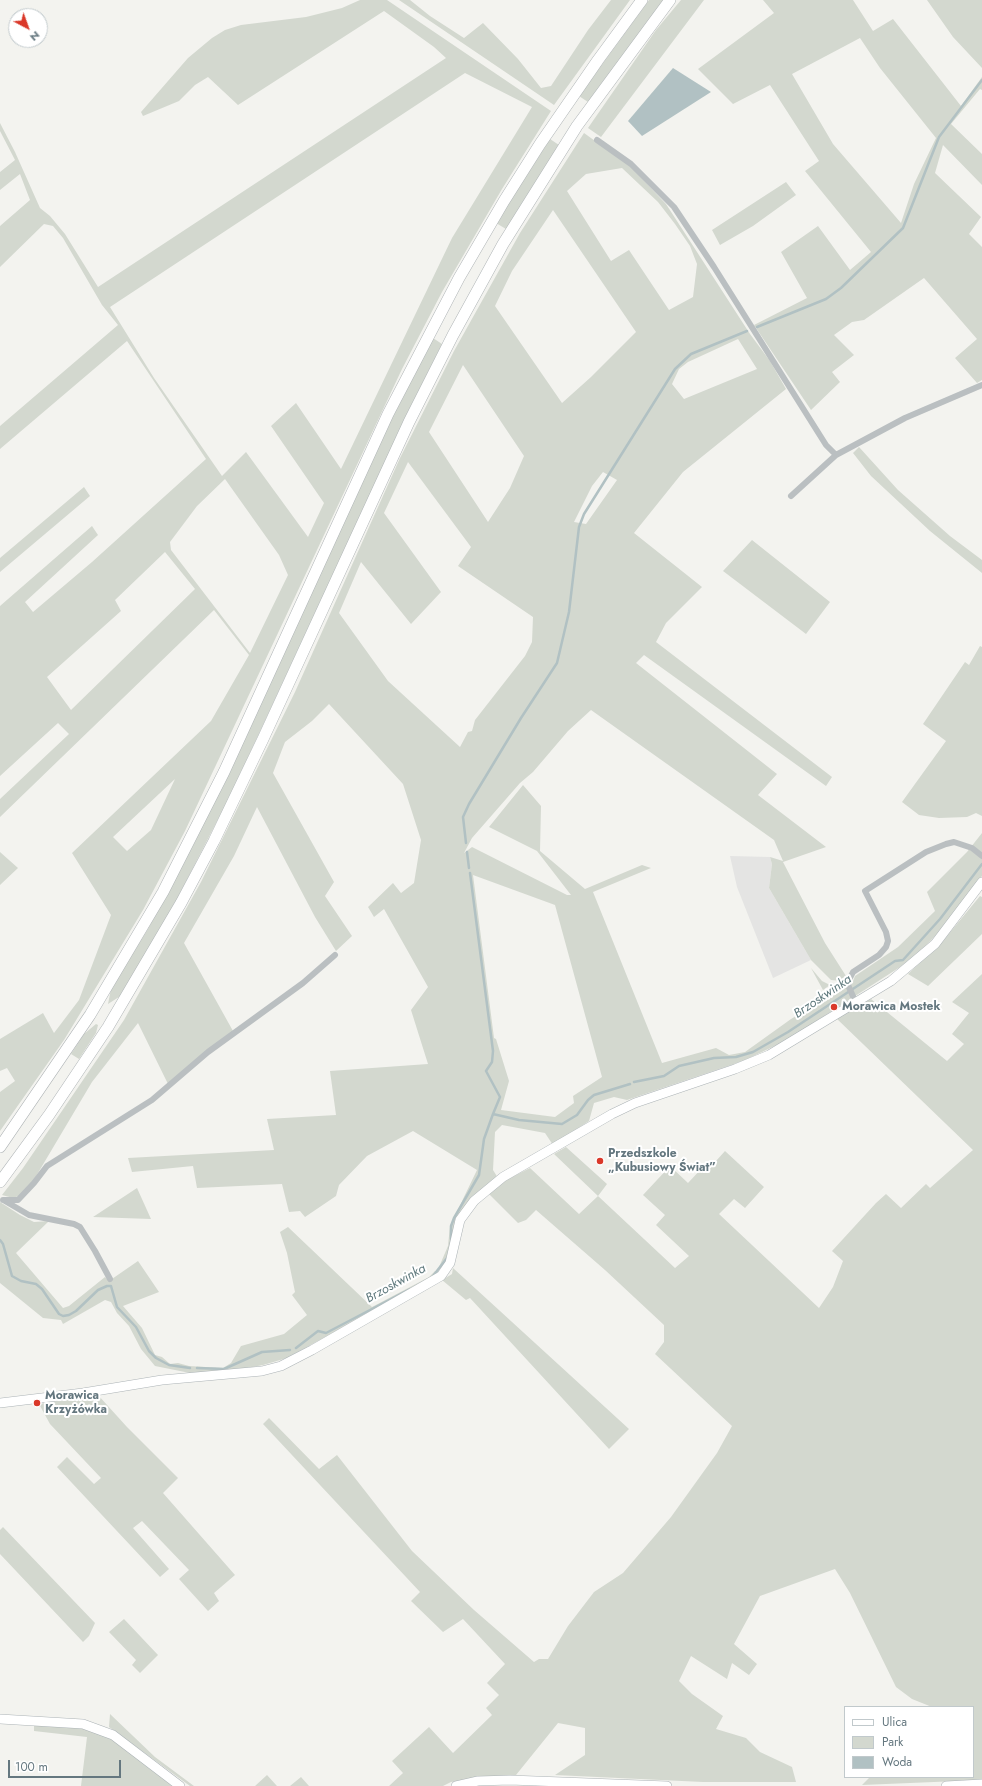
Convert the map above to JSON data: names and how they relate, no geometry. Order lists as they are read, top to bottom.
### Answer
{
  "water": ["Brzoskwinka"],
  "places": ["Morawica Mostek", "Przedszkole „Kubusiowy Świat”", "Morawica Krzyżówka"],
  "legend": ["Ulica", "Park", "Woda"],
  "scale_bar": "100 m",
  "north": "bottom right"
}
